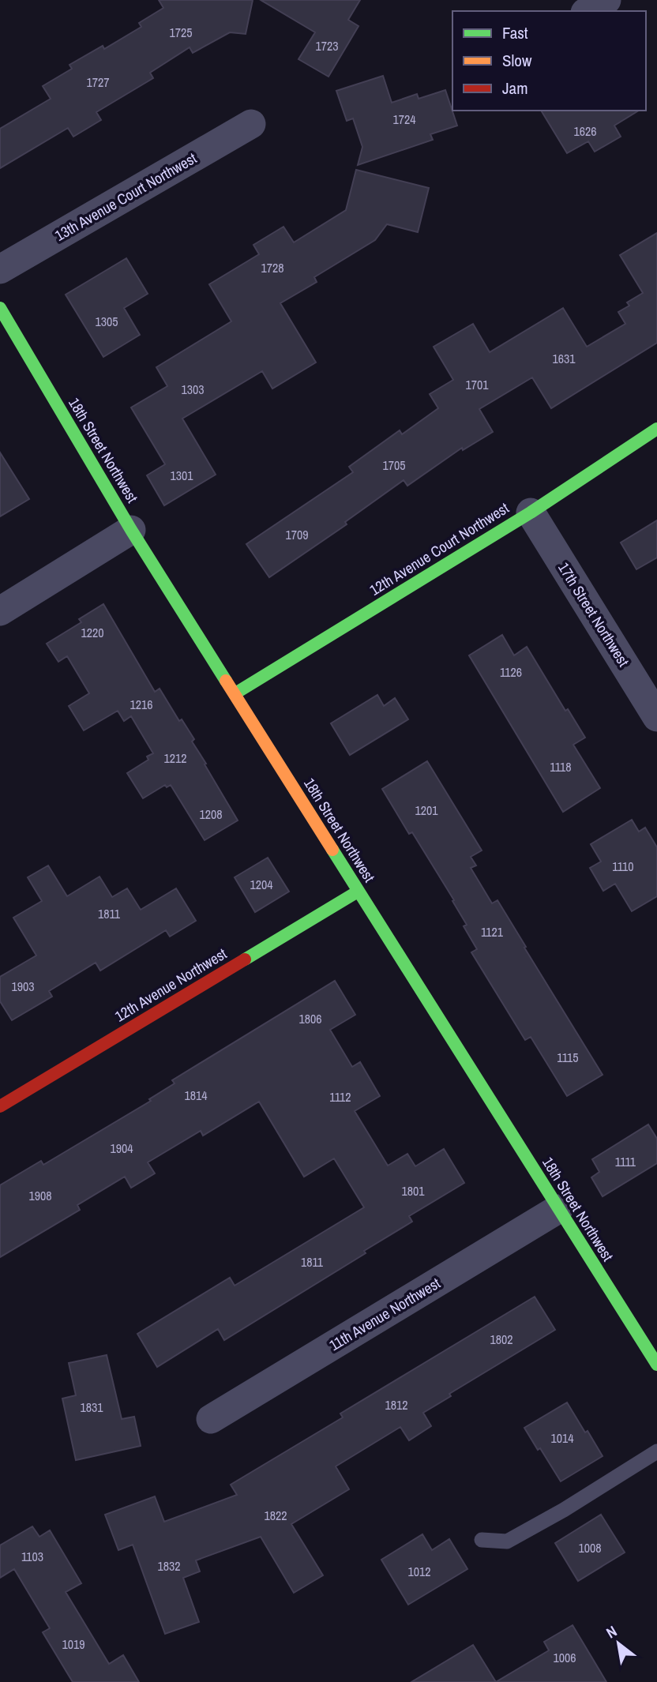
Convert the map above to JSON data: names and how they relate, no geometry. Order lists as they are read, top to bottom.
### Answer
{
  "streets": {
    "street": [
      "13th Avenue Court Northwest",
      "18th Street Northwest",
      "12th Avenue Court Northwest",
      "17th Street Northwest",
      "12th Avenue Northwest",
      "11th Avenue Northwest"
    ]
  },
  "crossings": [
    ["18th Street Northwest", "12th Avenue Court Northwest"],
    ["18th Street Northwest", "12th Avenue Northwest"],
    ["18th Street Northwest", "11th Avenue Northwest"],
    ["12th Avenue Court Northwest", "17th Street Northwest"]
  ],
  "house_numbers": [
    "1725",
    "1723",
    "1727",
    "1724",
    "1626",
    "1728",
    "1305",
    "1631",
    "1701",
    "1303",
    "1705",
    "1301",
    "1709",
    "1220",
    "1126",
    "1216",
    "1212",
    "1118",
    "1201",
    "1208",
    "1110",
    "1204",
    "1811",
    "1121",
    "1903",
    "1806",
    "1115",
    "1814",
    "1112",
    "1904",
    "1111",
    "1801",
    "1908",
    "1811",
    "1802",
    "1812",
    "1831",
    "1014",
    "1822",
    "1008",
    "1103",
    "1832",
    "1012",
    "1019",
    "1006"
  ],
  "legend": ["Fast", "Slow", "Jam"],
  "north": "top left"
}
